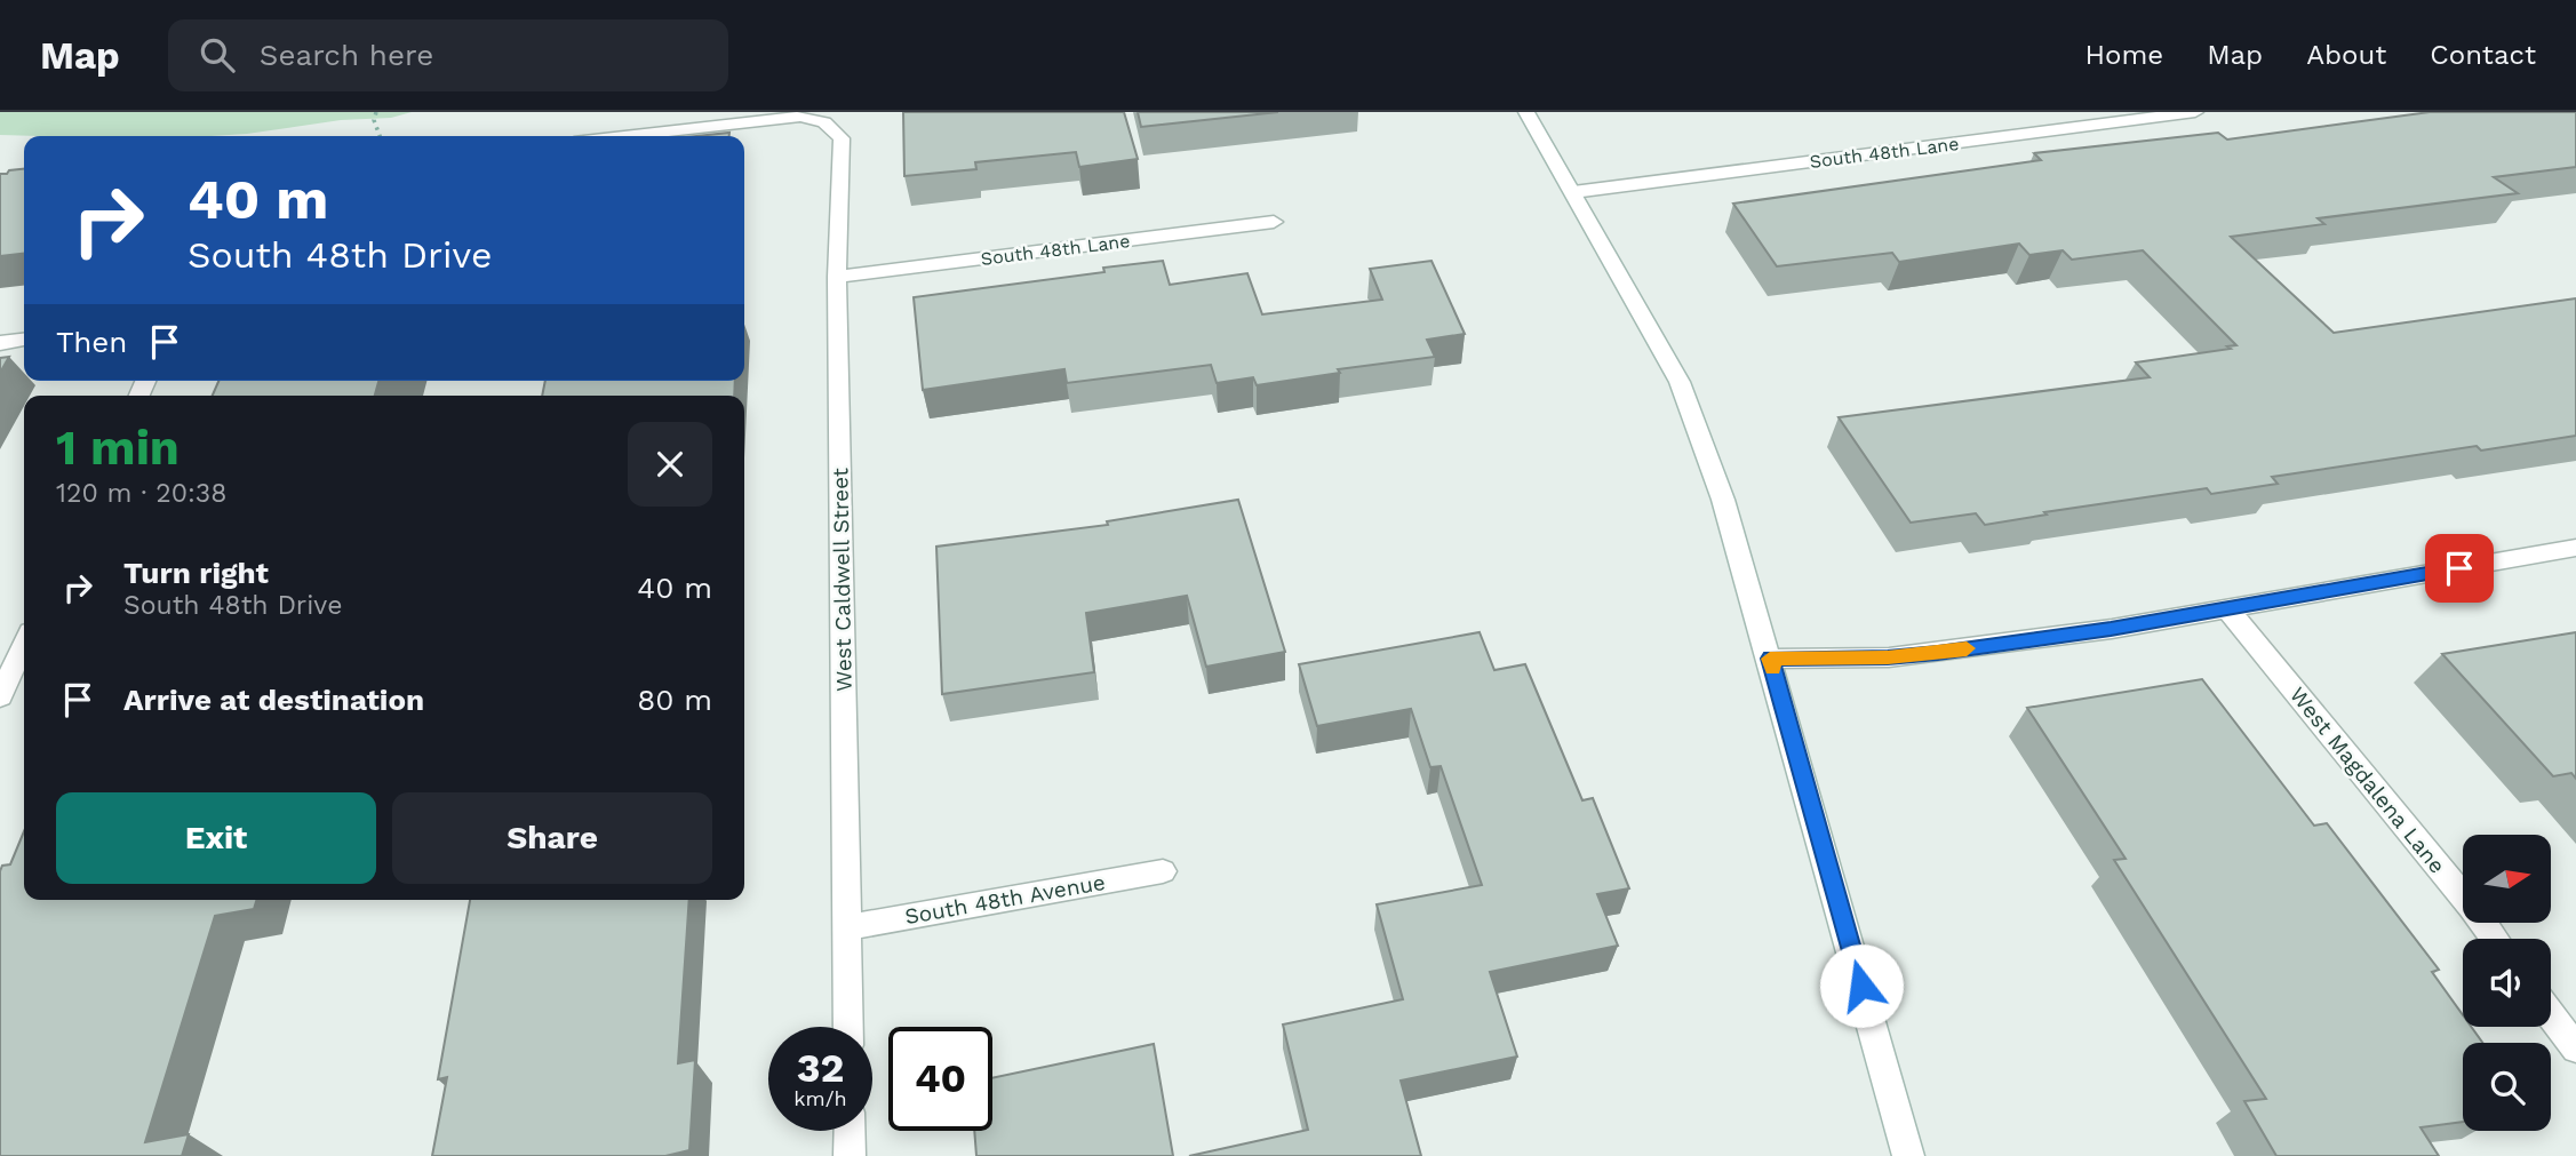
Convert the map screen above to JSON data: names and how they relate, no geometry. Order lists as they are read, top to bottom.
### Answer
{
  "streets": {
    "street": [
      "South 48th Lane",
      "West Caldwell Street",
      "West Magdalena Lane",
      "South 48th Avenue"
    ]
  },
  "crossings": [
    ["South 48th Lane", "West Caldwell Street"],
    ["West Caldwell Street", "South 48th Avenue"]
  ],
  "north": "right",
  "page": {
    "header": "Map",
    "search": "Search here",
    "nav": [
      "Home",
      "Map",
      "About",
      "Contact"
    ],
    "turn": ["40 m", "South 48th Drive"],
    "then": "Then",
    "heading": ["1 min", "120 m · 20:38"],
    "list": [
      {
        "name": "Turn right",
        "note": "South 48th Drive",
        "value": "40 m"
      },
      {
        "name": "Arrive at destination",
        "value": "80 m"
      }
    ],
    "buttons": ["Exit", "Share"],
    "speed": "32 km/h",
    "limit": "40"
  }
}
